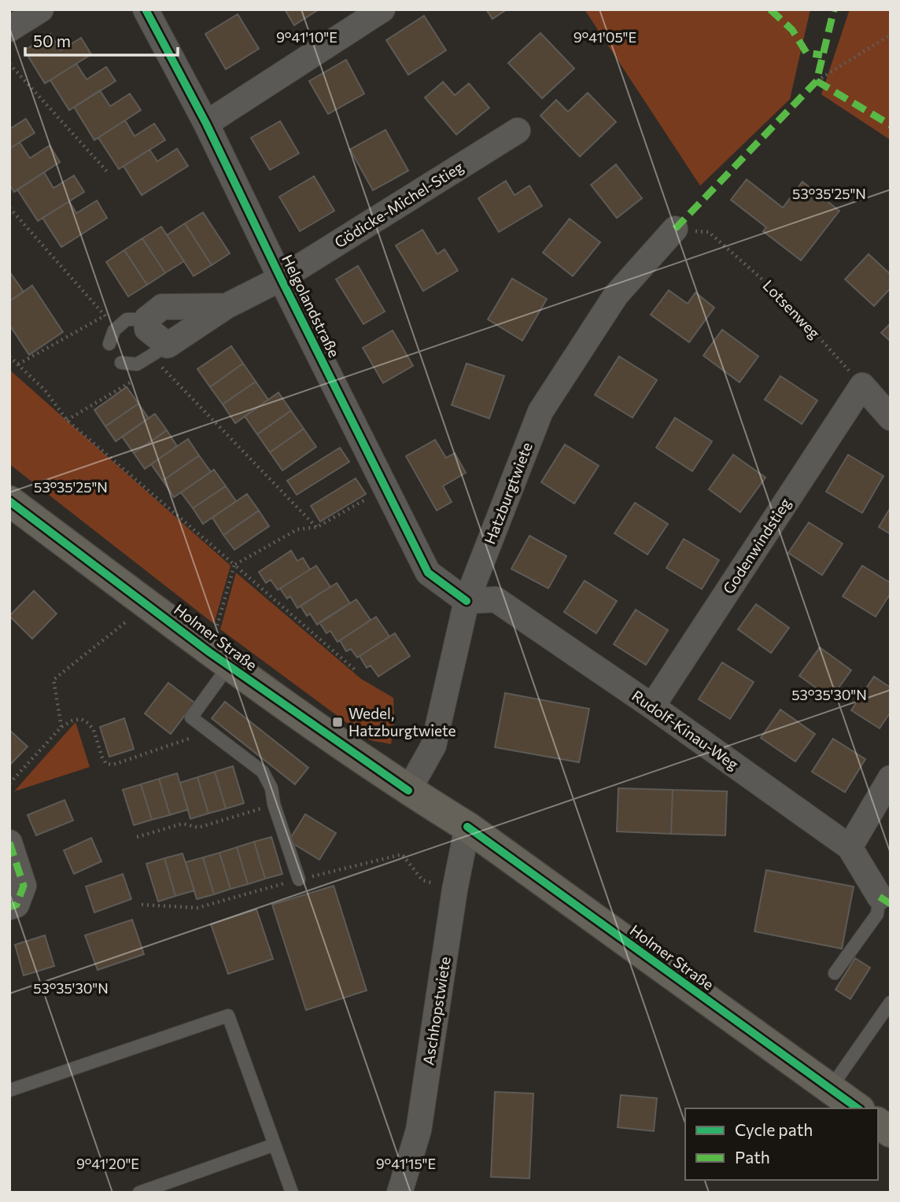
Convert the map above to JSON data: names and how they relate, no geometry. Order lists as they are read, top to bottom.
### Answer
{
  "streets": {
    "main road": ["Holmer Straße"],
    "street": [
      "Gödicke-Michel-Stieg",
      "Helgolandstraße",
      "Hatzburgtwiete",
      "Godenwindstieg",
      "Rudolf-Kinau-Weg",
      "Aschhopstwiete"
    ],
    "path": ["Lotsenweg"]
  },
  "crossings": [
    ["Gödicke-Michel-Stieg", "Helgolandstraße"],
    ["Helgolandstraße", "Hatzburgtwiete"],
    ["Helgolandstraße", "Rudolf-Kinau-Weg"],
    ["Lotsenweg", "Hatzburgtwiete"],
    ["Lotsenweg", "Godenwindstieg"],
    ["Hatzburgtwiete", "Holmer Straße"],
    ["Hatzburgtwiete", "Rudolf-Kinau-Weg"],
    ["Godenwindstieg", "Rudolf-Kinau-Weg"],
    ["Holmer Straße", "Aschhopstwiete"]
  ],
  "places": {
    "transit": ["Wedel, Hatzburgtwiete"]
  },
  "legend": ["Cycle path", "Path"],
  "scale_bar": "50 m",
  "coordinates": [
    "9°41'05\"E",
    "9°41'10\"E",
    "53°35'25\"N",
    "53°35'30\"N",
    "9°41'20\"E",
    "9°41'15\"E"
  ]
}
